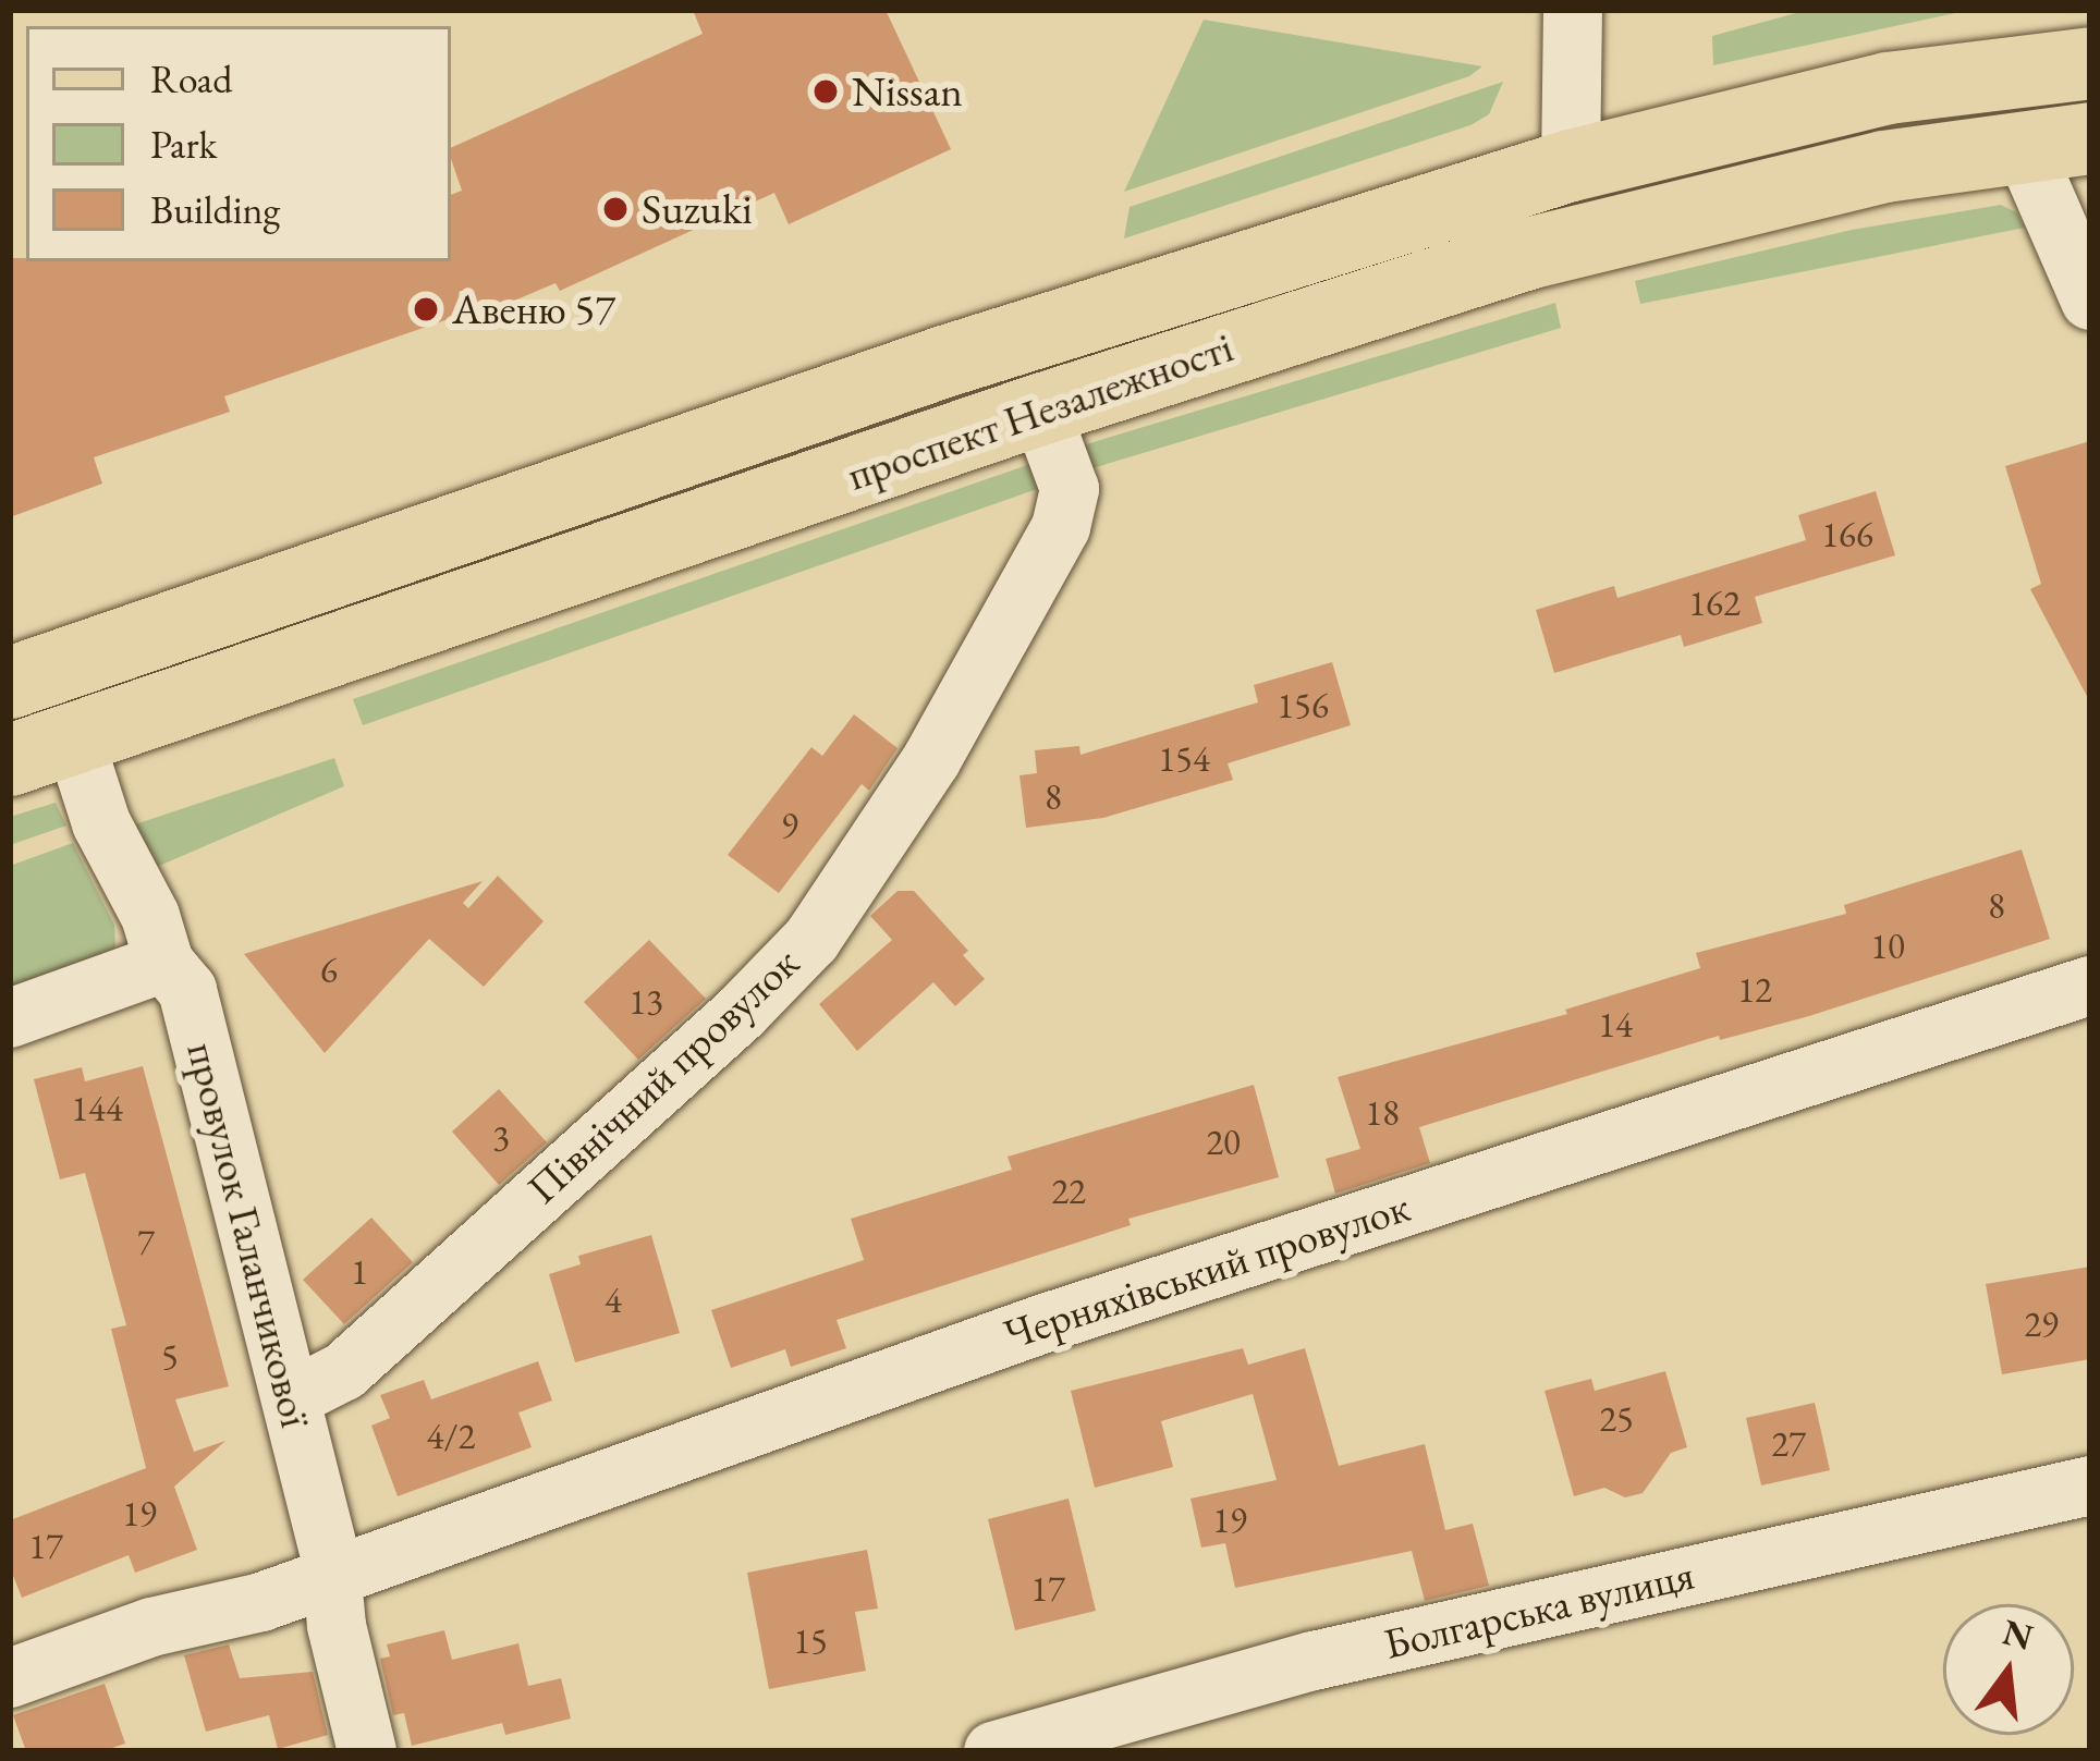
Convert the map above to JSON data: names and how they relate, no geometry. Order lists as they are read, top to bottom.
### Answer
{
  "streets": {
    "main road": ["проспект Незалежності"],
    "street": [
      "Північний провулок",
      "провулок Галанчикової",
      "Черняхівський провулок",
      "Болгарська вулиця"
    ]
  },
  "crossings": [
    ["проспект Незалежності", "Північний провулок"],
    ["проспект Незалежності", "провулок Галанчикової"],
    ["Північний провулок", "провулок Галанчикової"],
    ["провулок Галанчикової", "Черняхівський провулок"]
  ],
  "places": ["Nissan", "Suzuki", "Авеню 57"],
  "house_numbers": [
    "166",
    "162",
    "156",
    "154",
    "8",
    "9",
    "8",
    "10",
    "6",
    "12",
    "13",
    "14",
    "144",
    "18",
    "3",
    "20",
    "22",
    "7",
    "1",
    "4",
    "29",
    "5",
    "25",
    "4/2",
    "27",
    "19",
    "19",
    "17",
    "17",
    "15"
  ],
  "legend": ["Road", "Park", "Building"],
  "north": "top"
}
